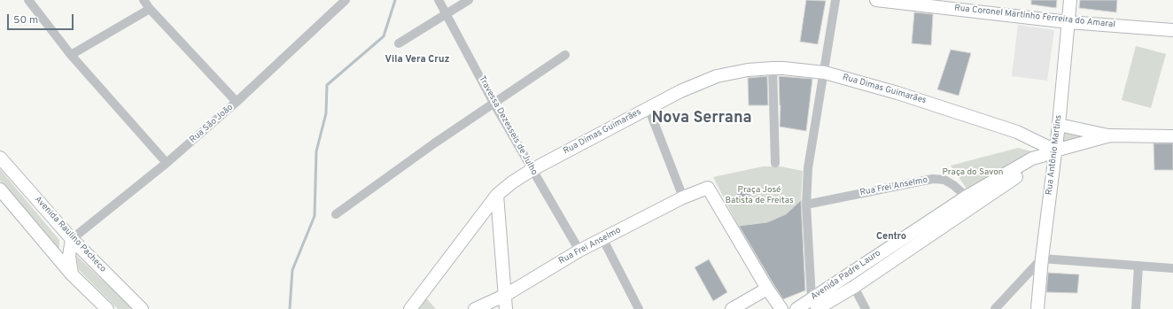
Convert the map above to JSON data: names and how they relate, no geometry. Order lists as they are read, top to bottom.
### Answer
{
  "streets": {
    "main road": [
      "Rua Coronel Martinho Ferreira do Amaral",
      "Rua Dimas Guimarães",
      "Rua Antônio Martins",
      "Rua Frei Anselmo",
      "Avenida Raulino Pacheco",
      "Avenida Padre Lauro"
    ],
    "street": ["Rua São João", "Travessa Dezesseis de Julho"]
  },
  "crossings": [
    ["Rua Coronel Martinho Ferreira do Amaral", "Rua Antônio Martins"],
    ["Rua Dimas Guimarães", "Travessa Dezesseis de Julho"],
    ["Rua Dimas Guimarães", "Rua Antônio Martins"],
    ["Rua Dimas Guimarães", "Avenida Padre Lauro"],
    ["Rua São João", "Avenida Raulino Pacheco"],
    ["Travessa Dezesseis de Julho", "Rua Frei Anselmo"],
    ["Rua Antônio Martins", "Avenida Padre Lauro"],
    ["Rua Frei Anselmo", "Avenida Padre Lauro"]
  ],
  "districts": ["Vila Vera Cruz", "Nova Serrana", "Centro"],
  "parks": ["Praça do Savon", "Praça José Batista de Freitas"],
  "scale_bar": "50 m"
}
